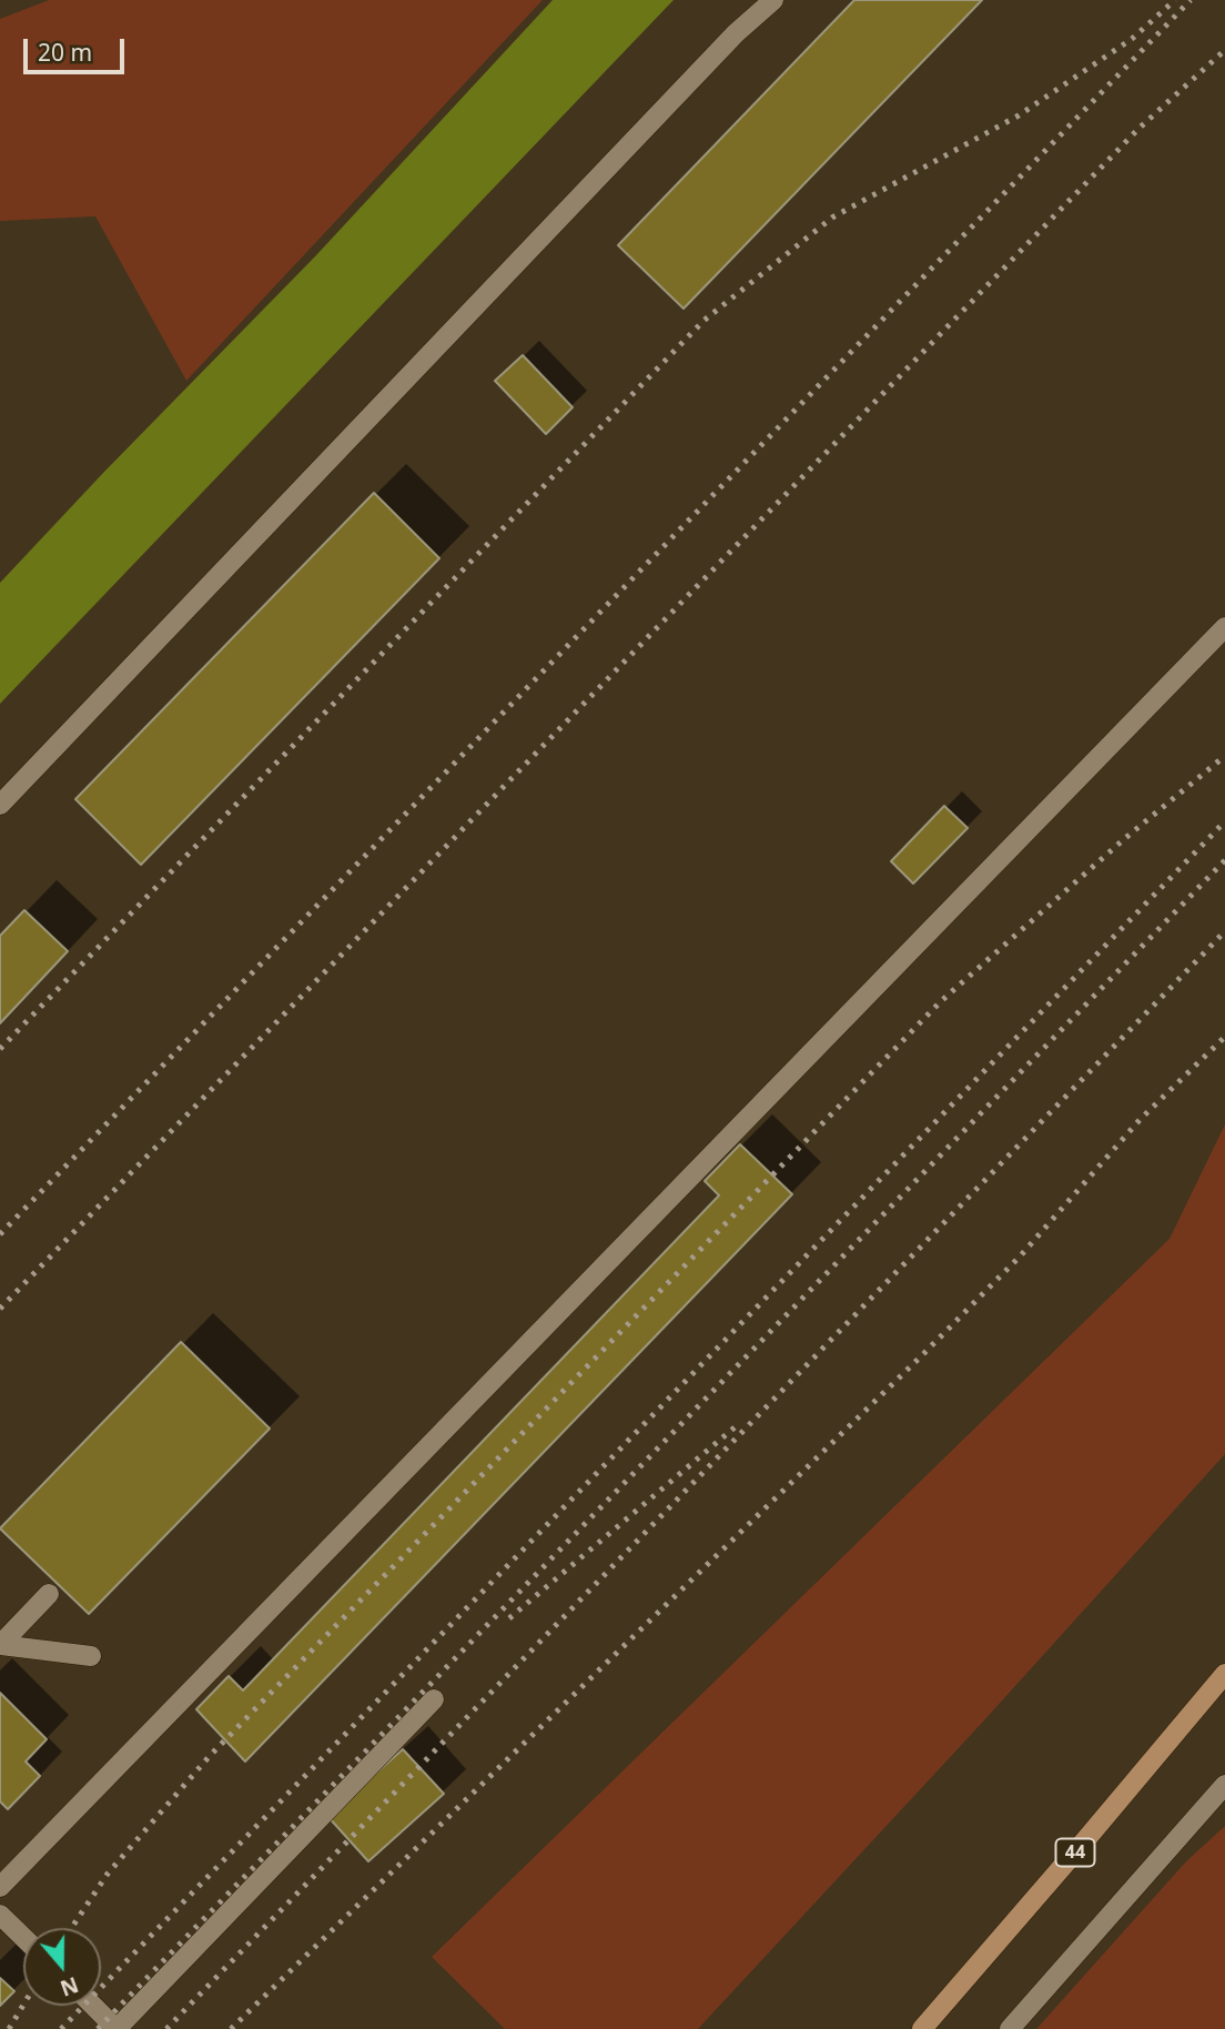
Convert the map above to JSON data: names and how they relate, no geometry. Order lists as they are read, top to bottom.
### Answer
{
  "streets": {
    "main road": ["44"]
  },
  "scale_bar": "20 m",
  "north": "bottom"
}
